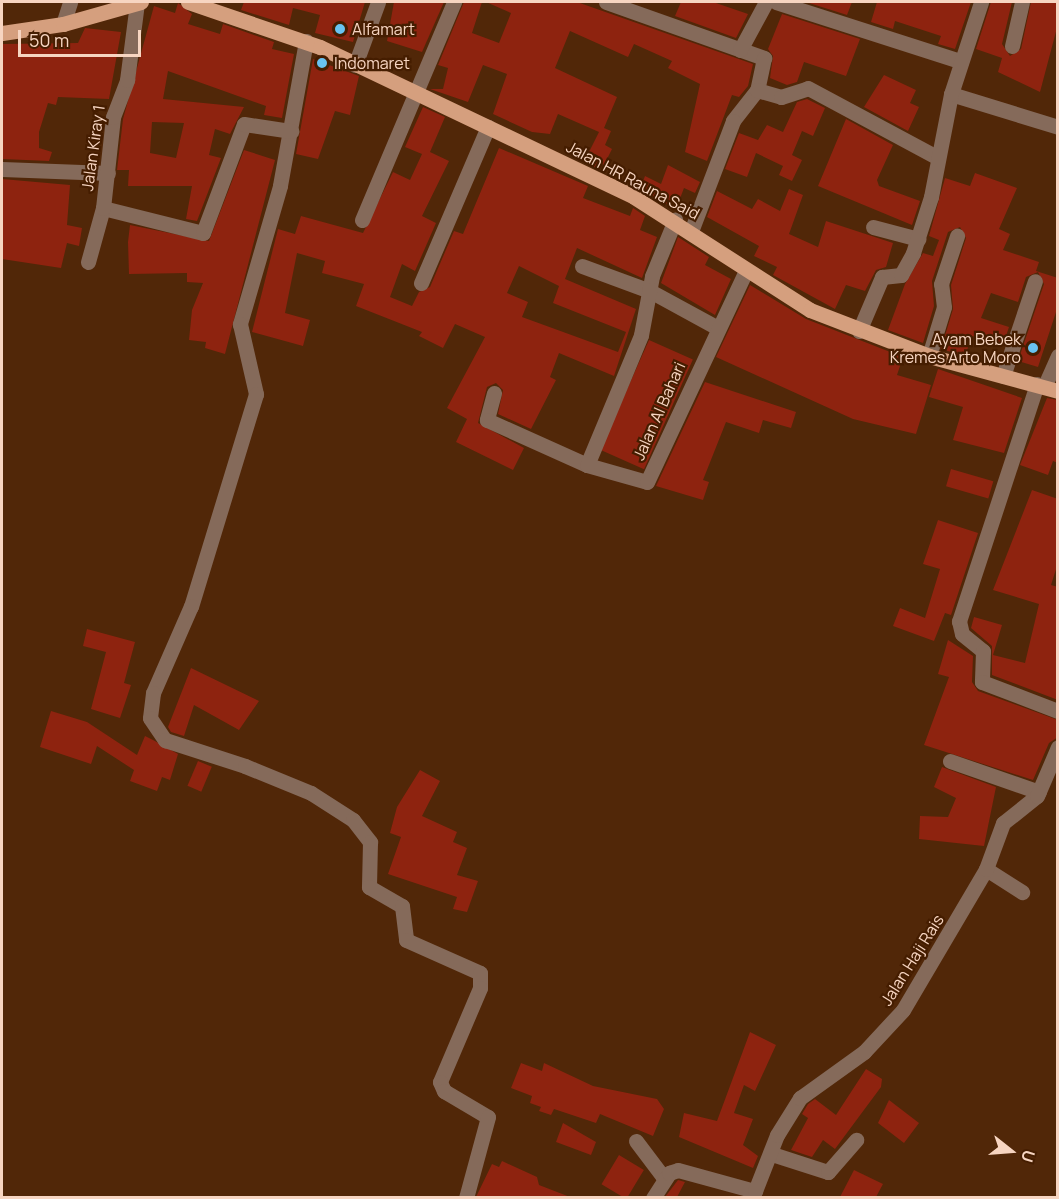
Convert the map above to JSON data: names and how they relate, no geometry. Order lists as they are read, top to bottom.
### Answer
{
  "streets": {
    "main road": ["Jalan HR Rauna Said"],
    "street": ["Jalan Kiray 1", "Jalan Al Bahari", "Jalan Haji Rais"]
  },
  "crossings": [
    ["Jalan HR Rauna Said", "Jalan Al Bahari"]
  ],
  "places": ["Alfamart", "Indomaret", "Ayam Bebek Kremes Arto Moro"],
  "scale_bar": "50 m",
  "north": "right"
}
